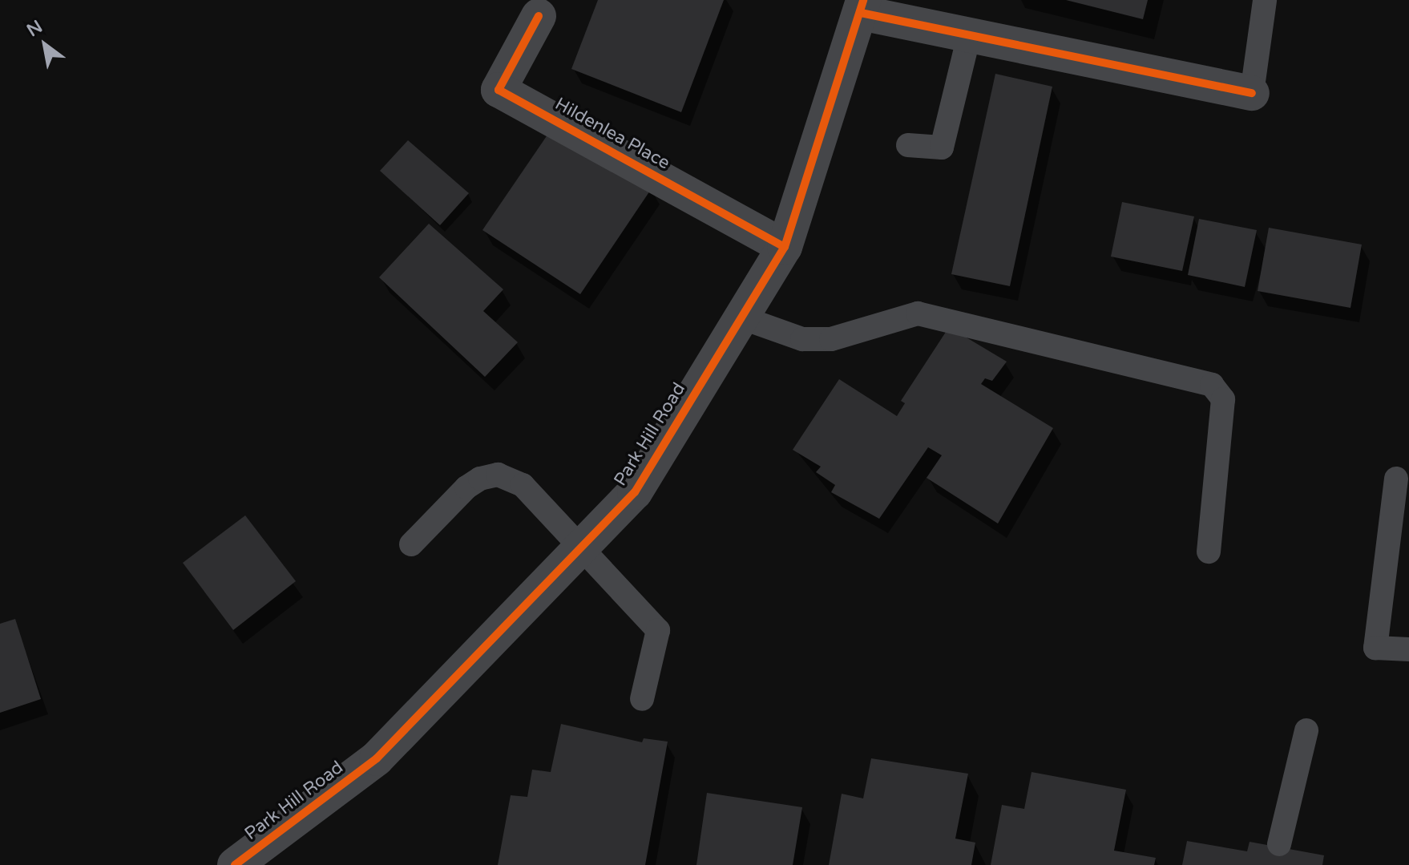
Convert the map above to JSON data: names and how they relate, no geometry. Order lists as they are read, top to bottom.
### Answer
{
  "streets": {
    "street": ["Hildenlea Place", "Park Hill Road"]
  },
  "crossings": [
    ["Hildenlea Place", "Park Hill Road"]
  ],
  "north": "top left"
}
